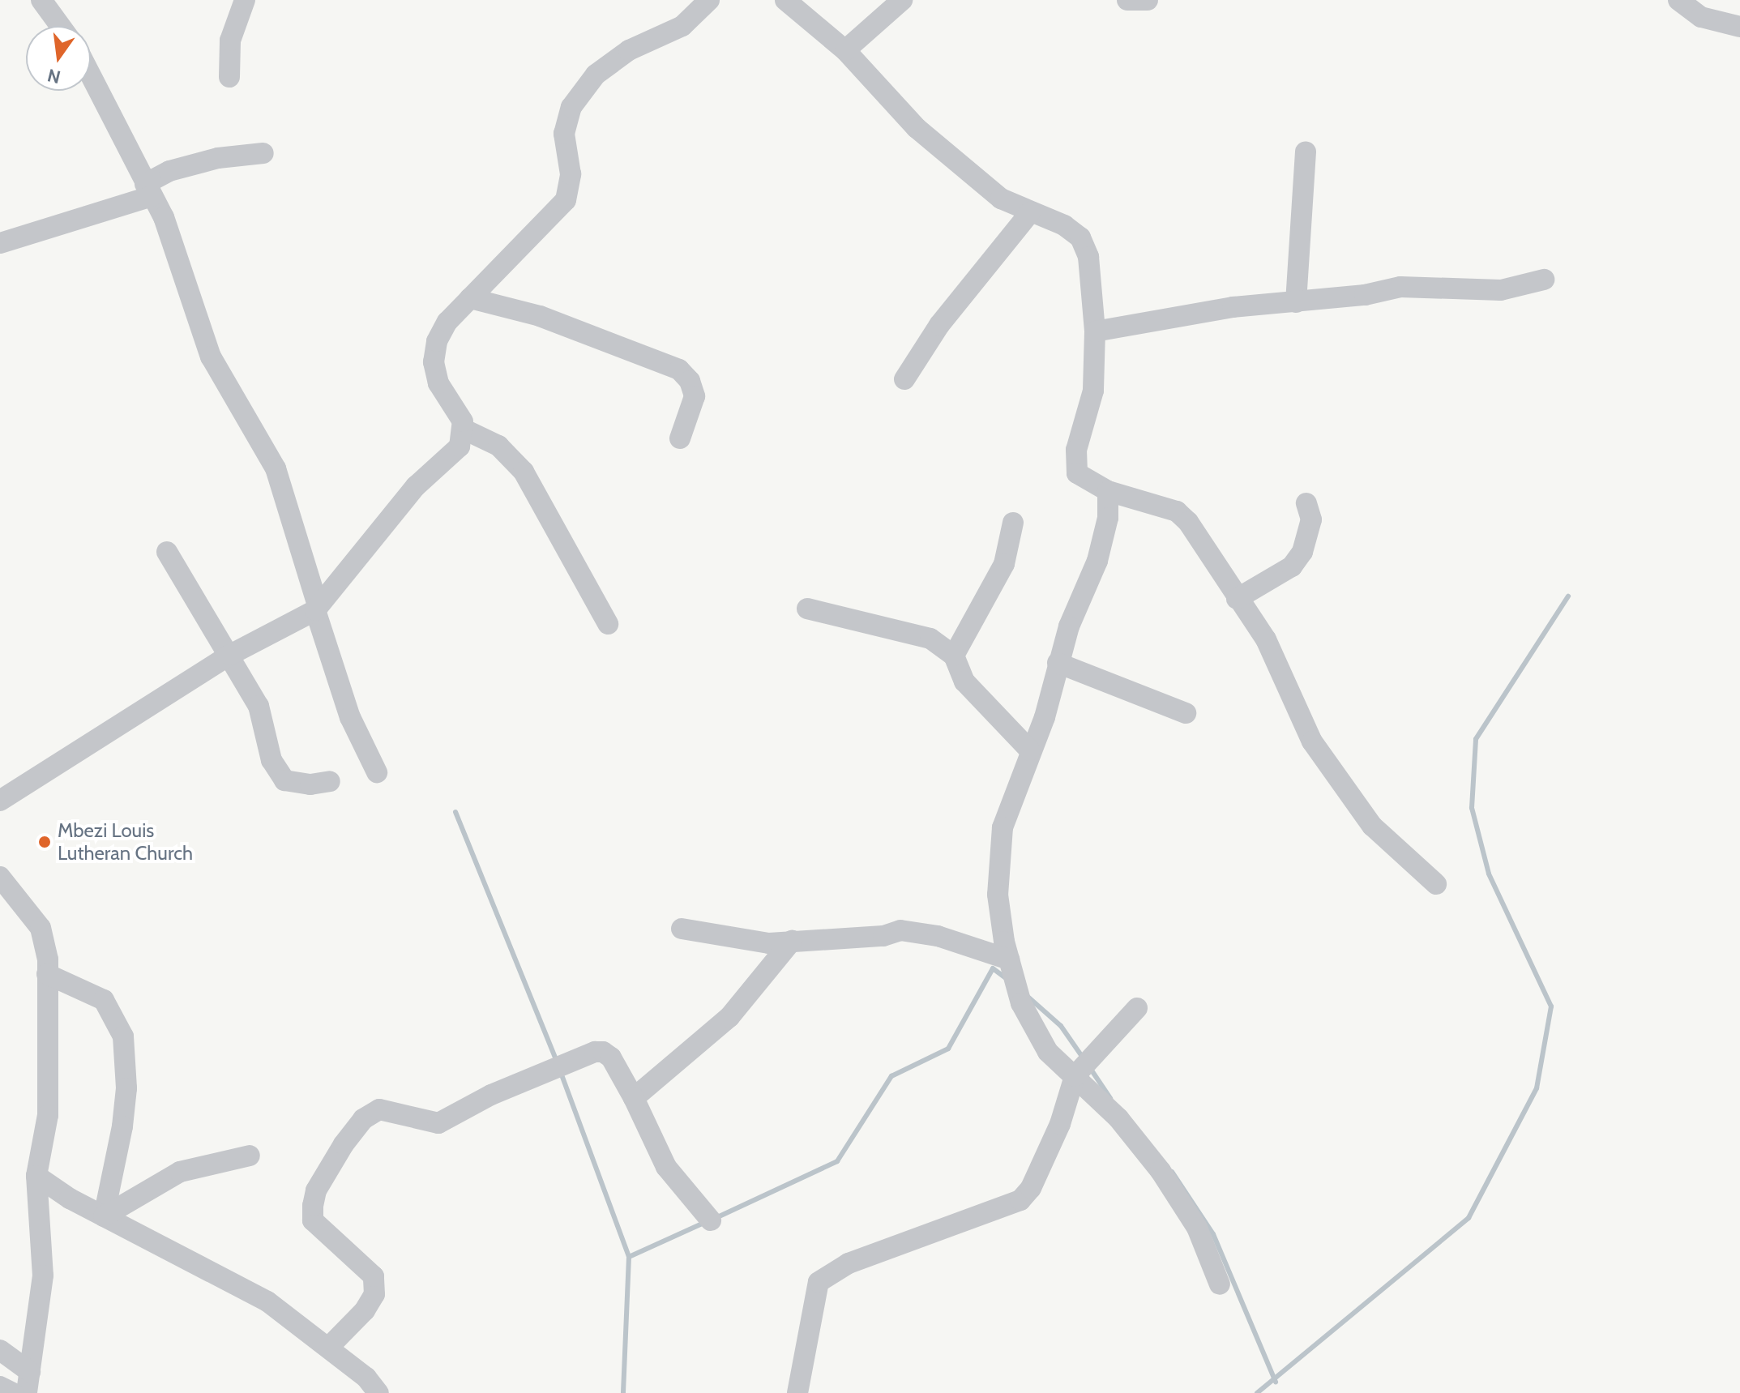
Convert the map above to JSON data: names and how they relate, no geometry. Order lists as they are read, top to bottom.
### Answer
{
  "places": ["Mbezi Louis Lutheran Church"],
  "north": "bottom"
}
